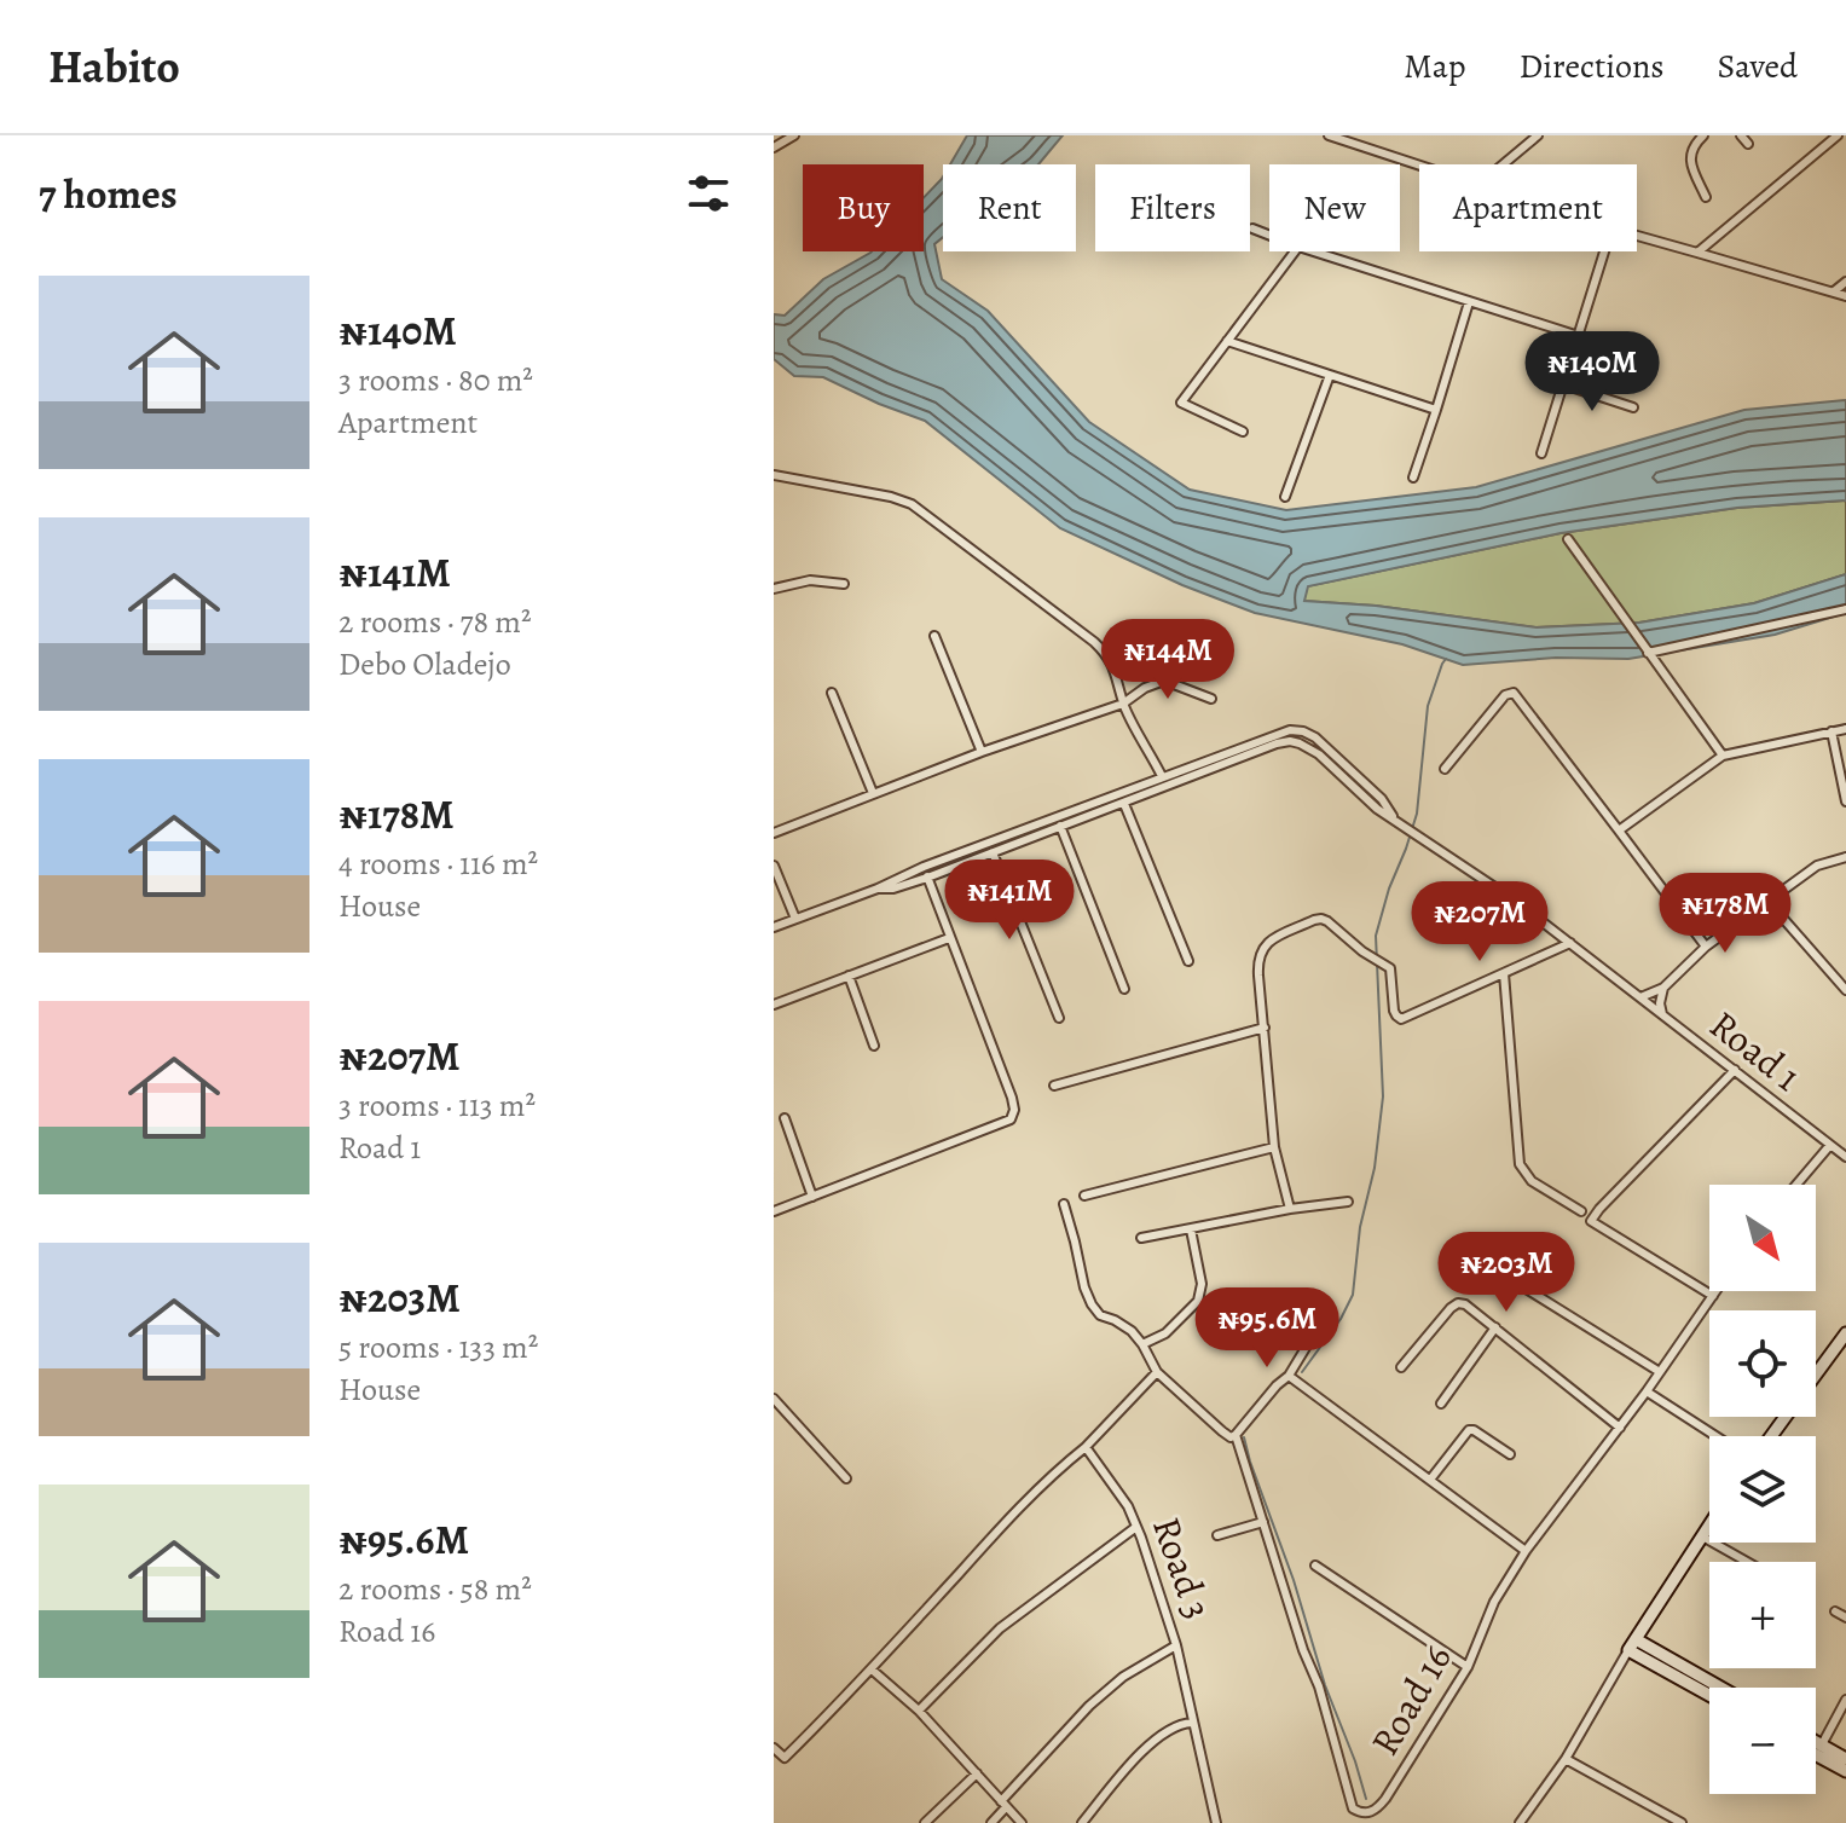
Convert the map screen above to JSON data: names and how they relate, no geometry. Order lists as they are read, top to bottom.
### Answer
{
  "streets": {
    "street": ["Road 1", "Road 3", "Road 16"]
  },
  "north": "bottom right",
  "page": {
    "header": "Habito",
    "nav": ["Map", "Directions", "Saved"],
    "heading": "7 homes",
    "chip": [
      "Buy",
      "Rent",
      "Filters",
      "New",
      "Apartment"
    ],
    "list": [
      {
        "name": "₦140M",
        "note": "3 rooms · 80 m² · Apartment"
      },
      {
        "name": "₦141M",
        "note": "2 rooms · 78 m² · Debo Oladejo"
      },
      {
        "name": "₦178M",
        "note": "4 rooms · 116 m² · House"
      },
      {
        "name": "₦207M",
        "note": "3 rooms · 113 m² · Road 1"
      },
      {
        "name": "₦203M",
        "note": "5 rooms · 133 m² · House"
      },
      {
        "name": "₦95.6M",
        "note": "2 rooms · 58 m² · Road 16"
      }
    ],
    "price": [
      "₦140M",
      "₦144M",
      "₦141M",
      "₦178M",
      "₦207M",
      "₦203M",
      "₦95.6M"
    ],
    "map_buttons": ["+", "−"]
  }
}
